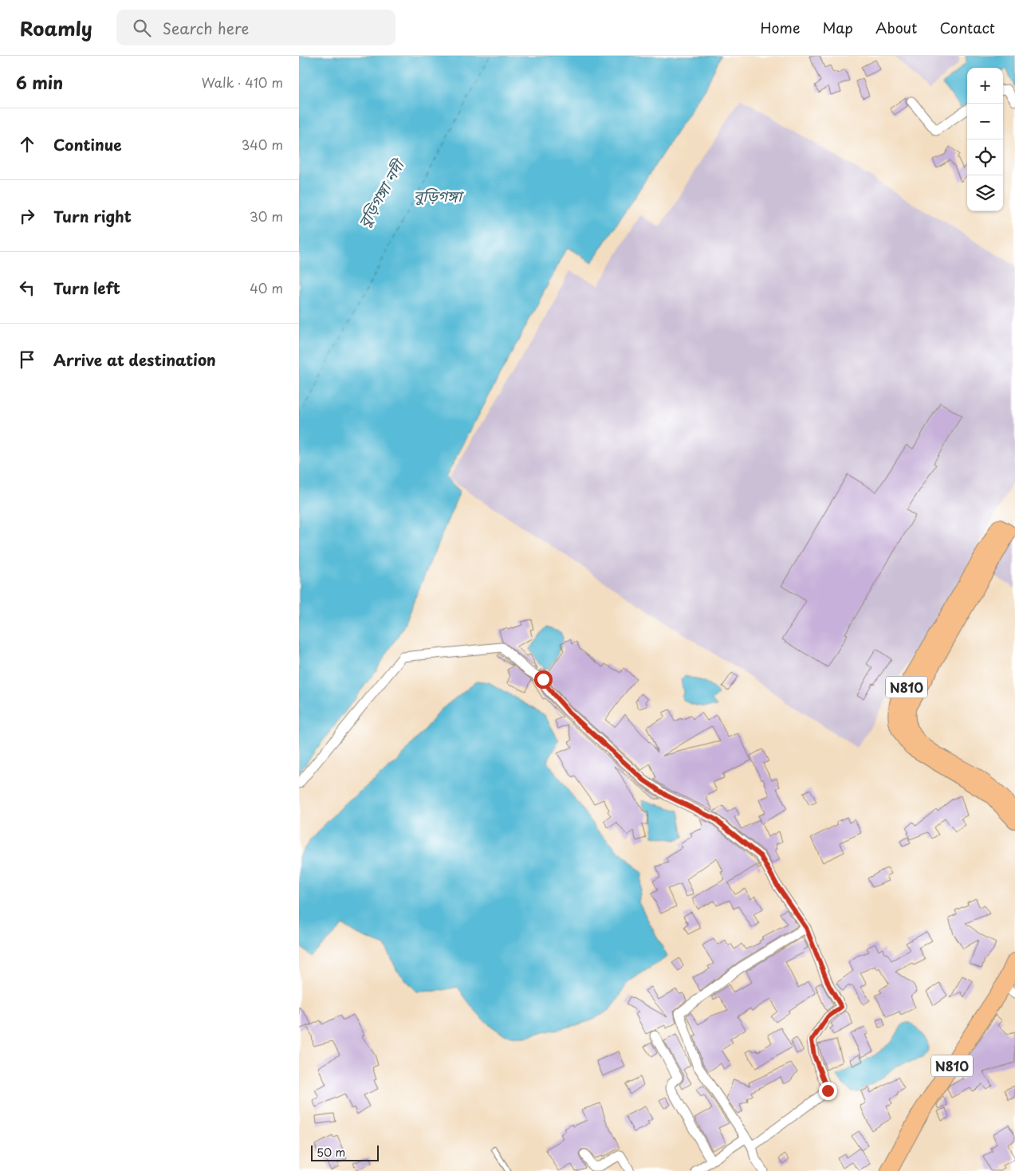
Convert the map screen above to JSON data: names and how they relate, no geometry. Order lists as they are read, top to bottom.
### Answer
{
  "streets": {
    "highway": ["N810"]
  },
  "water": ["বুড়িগঙ্গা নদী", "বুড়িগঙ্গা"],
  "scale_bar": "50 m",
  "page": {
    "header": "Roamly",
    "search": "Search here",
    "nav": [
      "Home",
      "Map",
      "About",
      "Contact"
    ],
    "heading": ["6 min", "Walk · 410 m"],
    "map_buttons": ["+", "−"],
    "list": [
      ["Continue", "340 m"],
      ["Turn right", "30 m"],
      ["Turn left", "40 m"],
      "Arrive at destination"
    ],
    "scale": "50 m"
  }
}
